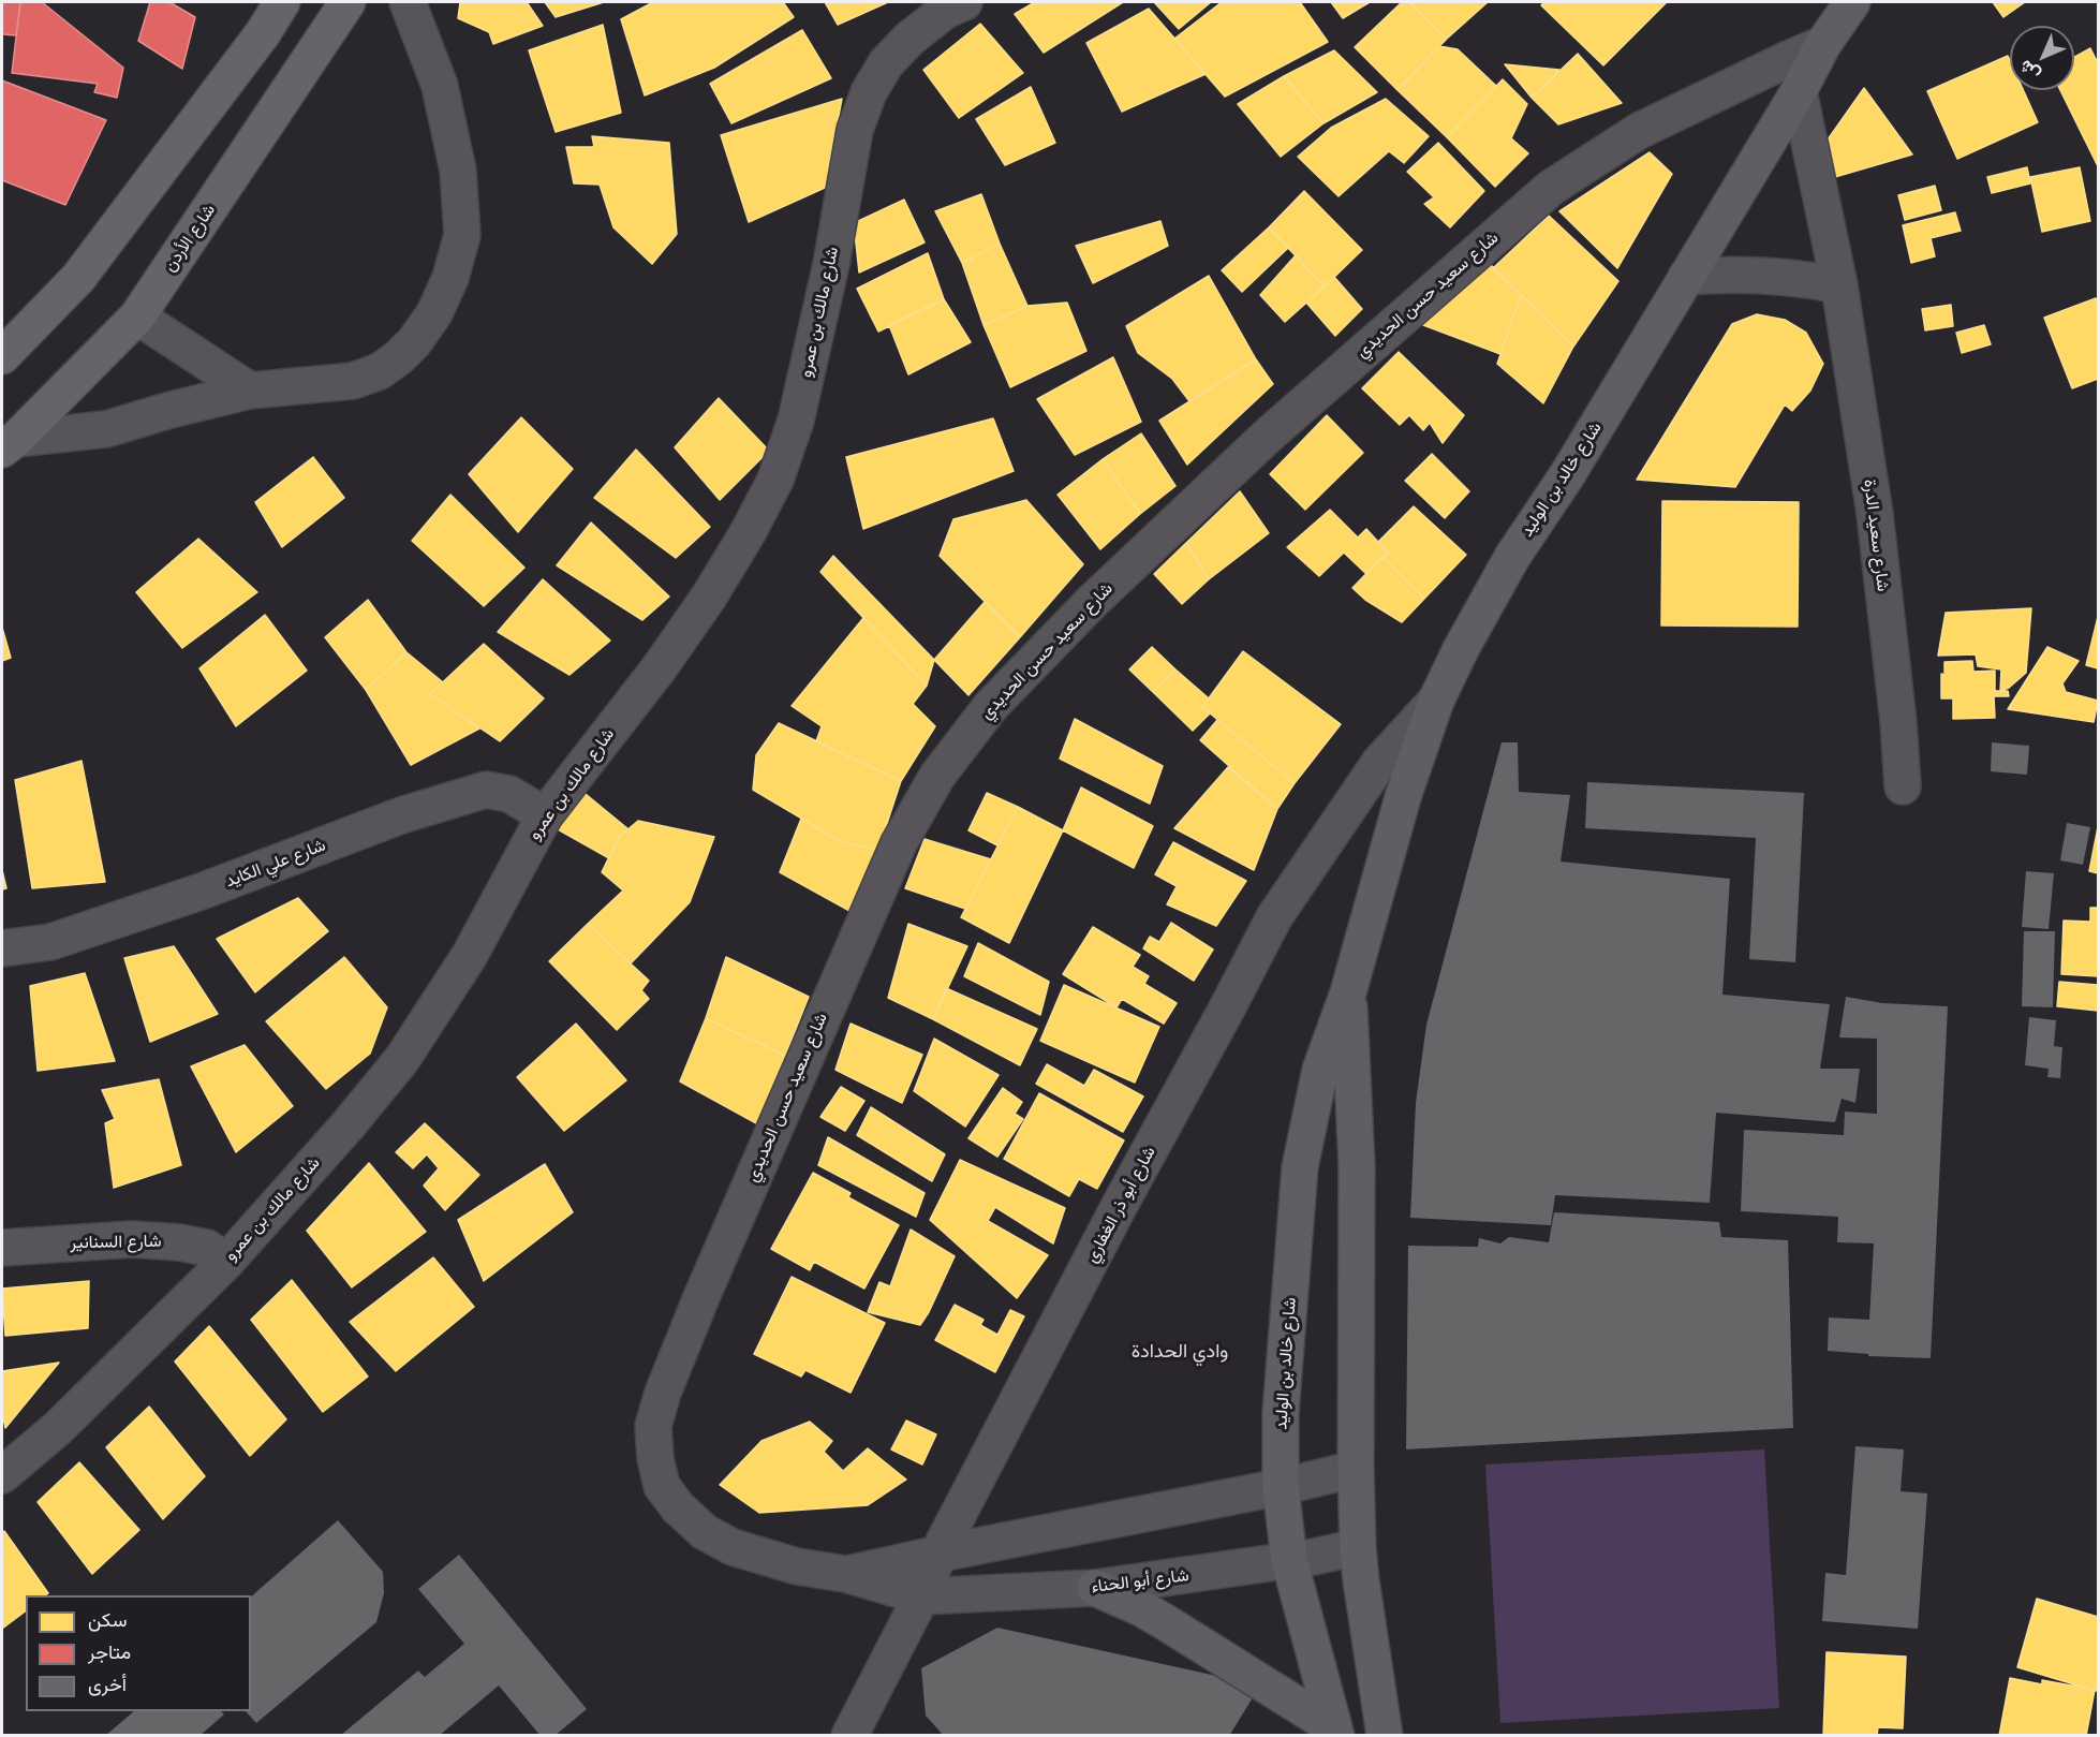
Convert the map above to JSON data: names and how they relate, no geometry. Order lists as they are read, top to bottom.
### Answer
{
  "streets": {
    "highway": ["شارع الأردن"],
    "main road": ["شارع خالد بن الوليد"],
    "street": [
      "شارع سعيد حسن الحديدي",
      "شارع مالك بن عمرو",
      "شارع سعيد الدرة",
      "شارع علي الكايد",
      "شارع أبو ذر الغفاري",
      "شارع السنانير",
      "شارع أبو الحناء"
    ]
  },
  "crossings": [
    ["شارع سعيد حسن الحديدي", "شارع خالد بن الوليد"],
    ["شارع سعيد حسن الحديدي", "شارع أبو ذر الغفاري"],
    ["شارع سعيد حسن الحديدي", "شارع أبو الحناء"],
    ["شارع مالك بن عمرو", "شارع علي الكايد"],
    ["شارع مالك بن عمرو", "شارع السنانير"],
    ["شارع خالد بن الوليد", "شارع سعيد الدرة"],
    ["شارع خالد بن الوليد", "شارع أبو ذر الغفاري"],
    ["شارع خالد بن الوليد", "شارع أبو الحناء"],
    ["شارع أبو ذر الغفاري", "شارع أبو الحناء"]
  ],
  "districts": ["وادي الحدادة"],
  "legend": ["سكن", "متاجر", "أخرى"],
  "north": "bottom left"
}
